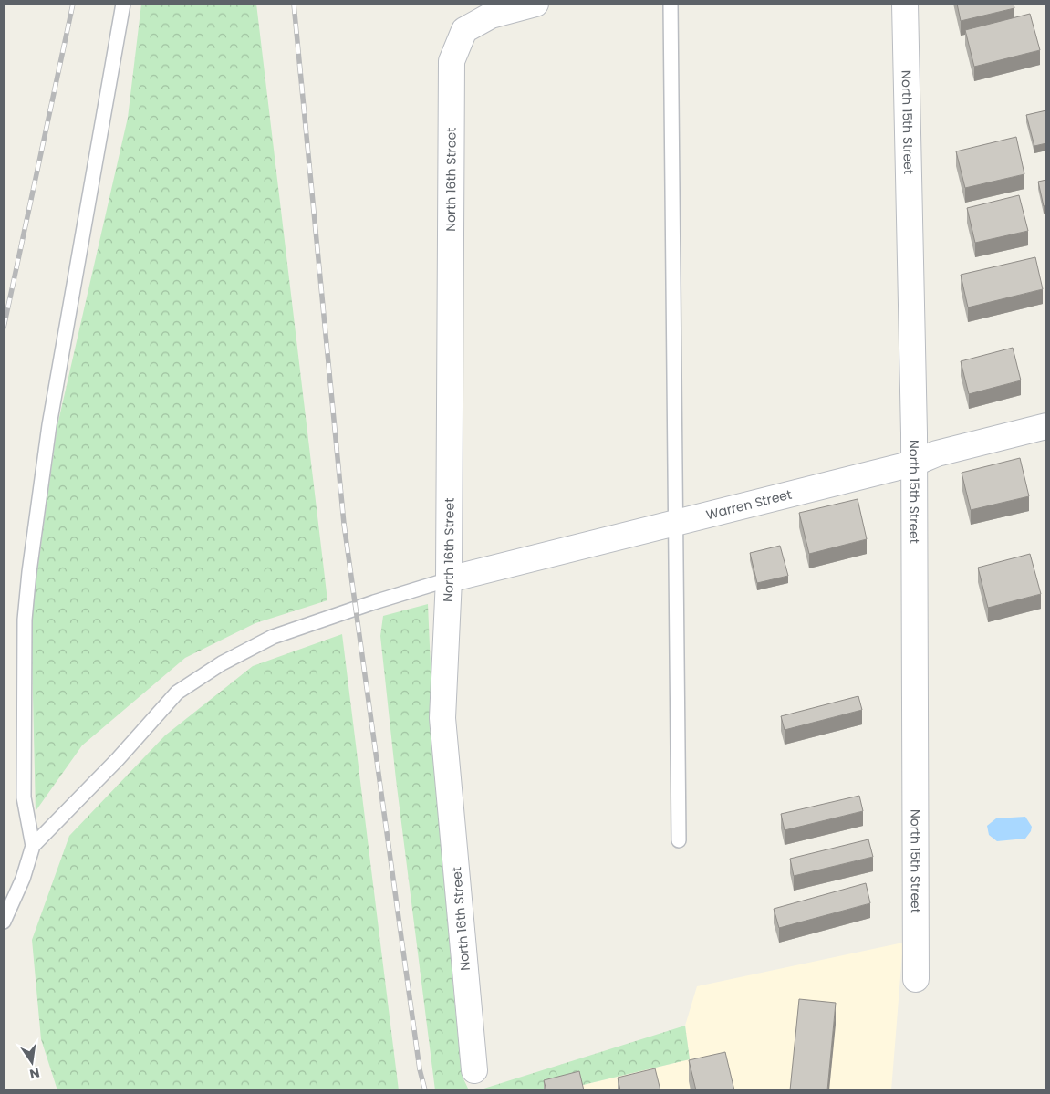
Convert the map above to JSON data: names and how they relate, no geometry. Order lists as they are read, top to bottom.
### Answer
{
  "streets": {
    "street": ["North 15th Street", "North 16th Street", "Warren Street"]
  },
  "crossings": [
    ["North 15th Street", "Warren Street"],
    ["North 16th Street", "Warren Street"]
  ],
  "north": "bottom"
}
